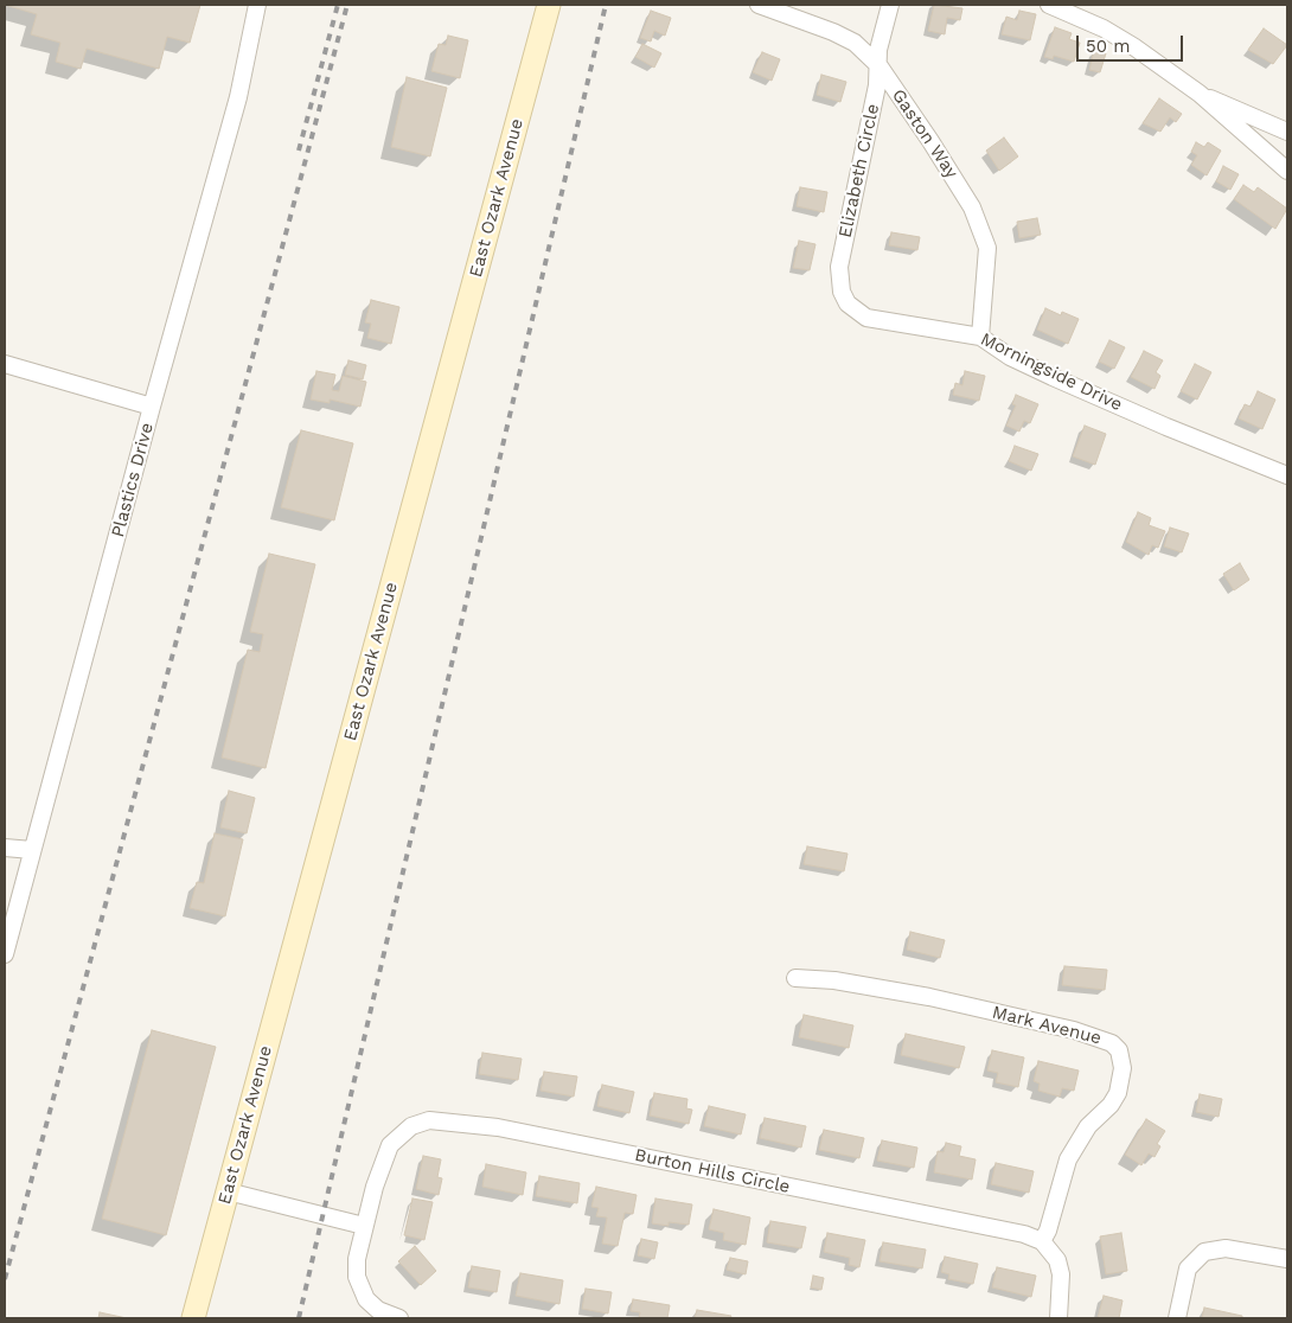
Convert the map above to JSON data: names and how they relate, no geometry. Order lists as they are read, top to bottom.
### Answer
{
  "streets": {
    "main road": ["East Ozark Avenue"],
    "street": [
      "Gaston Way",
      "Elizabeth Circle",
      "Morningside Drive",
      "Plastics Drive",
      "Mark Avenue",
      "Burton Hills Circle"
    ]
  },
  "crossings": [
    ["Gaston Way", "Elizabeth Circle"],
    ["Gaston Way", "Morningside Drive"],
    ["Elizabeth Circle", "Morningside Drive"],
    ["Mark Avenue", "Burton Hills Circle"]
  ],
  "scale_bar": "50 m"
}
